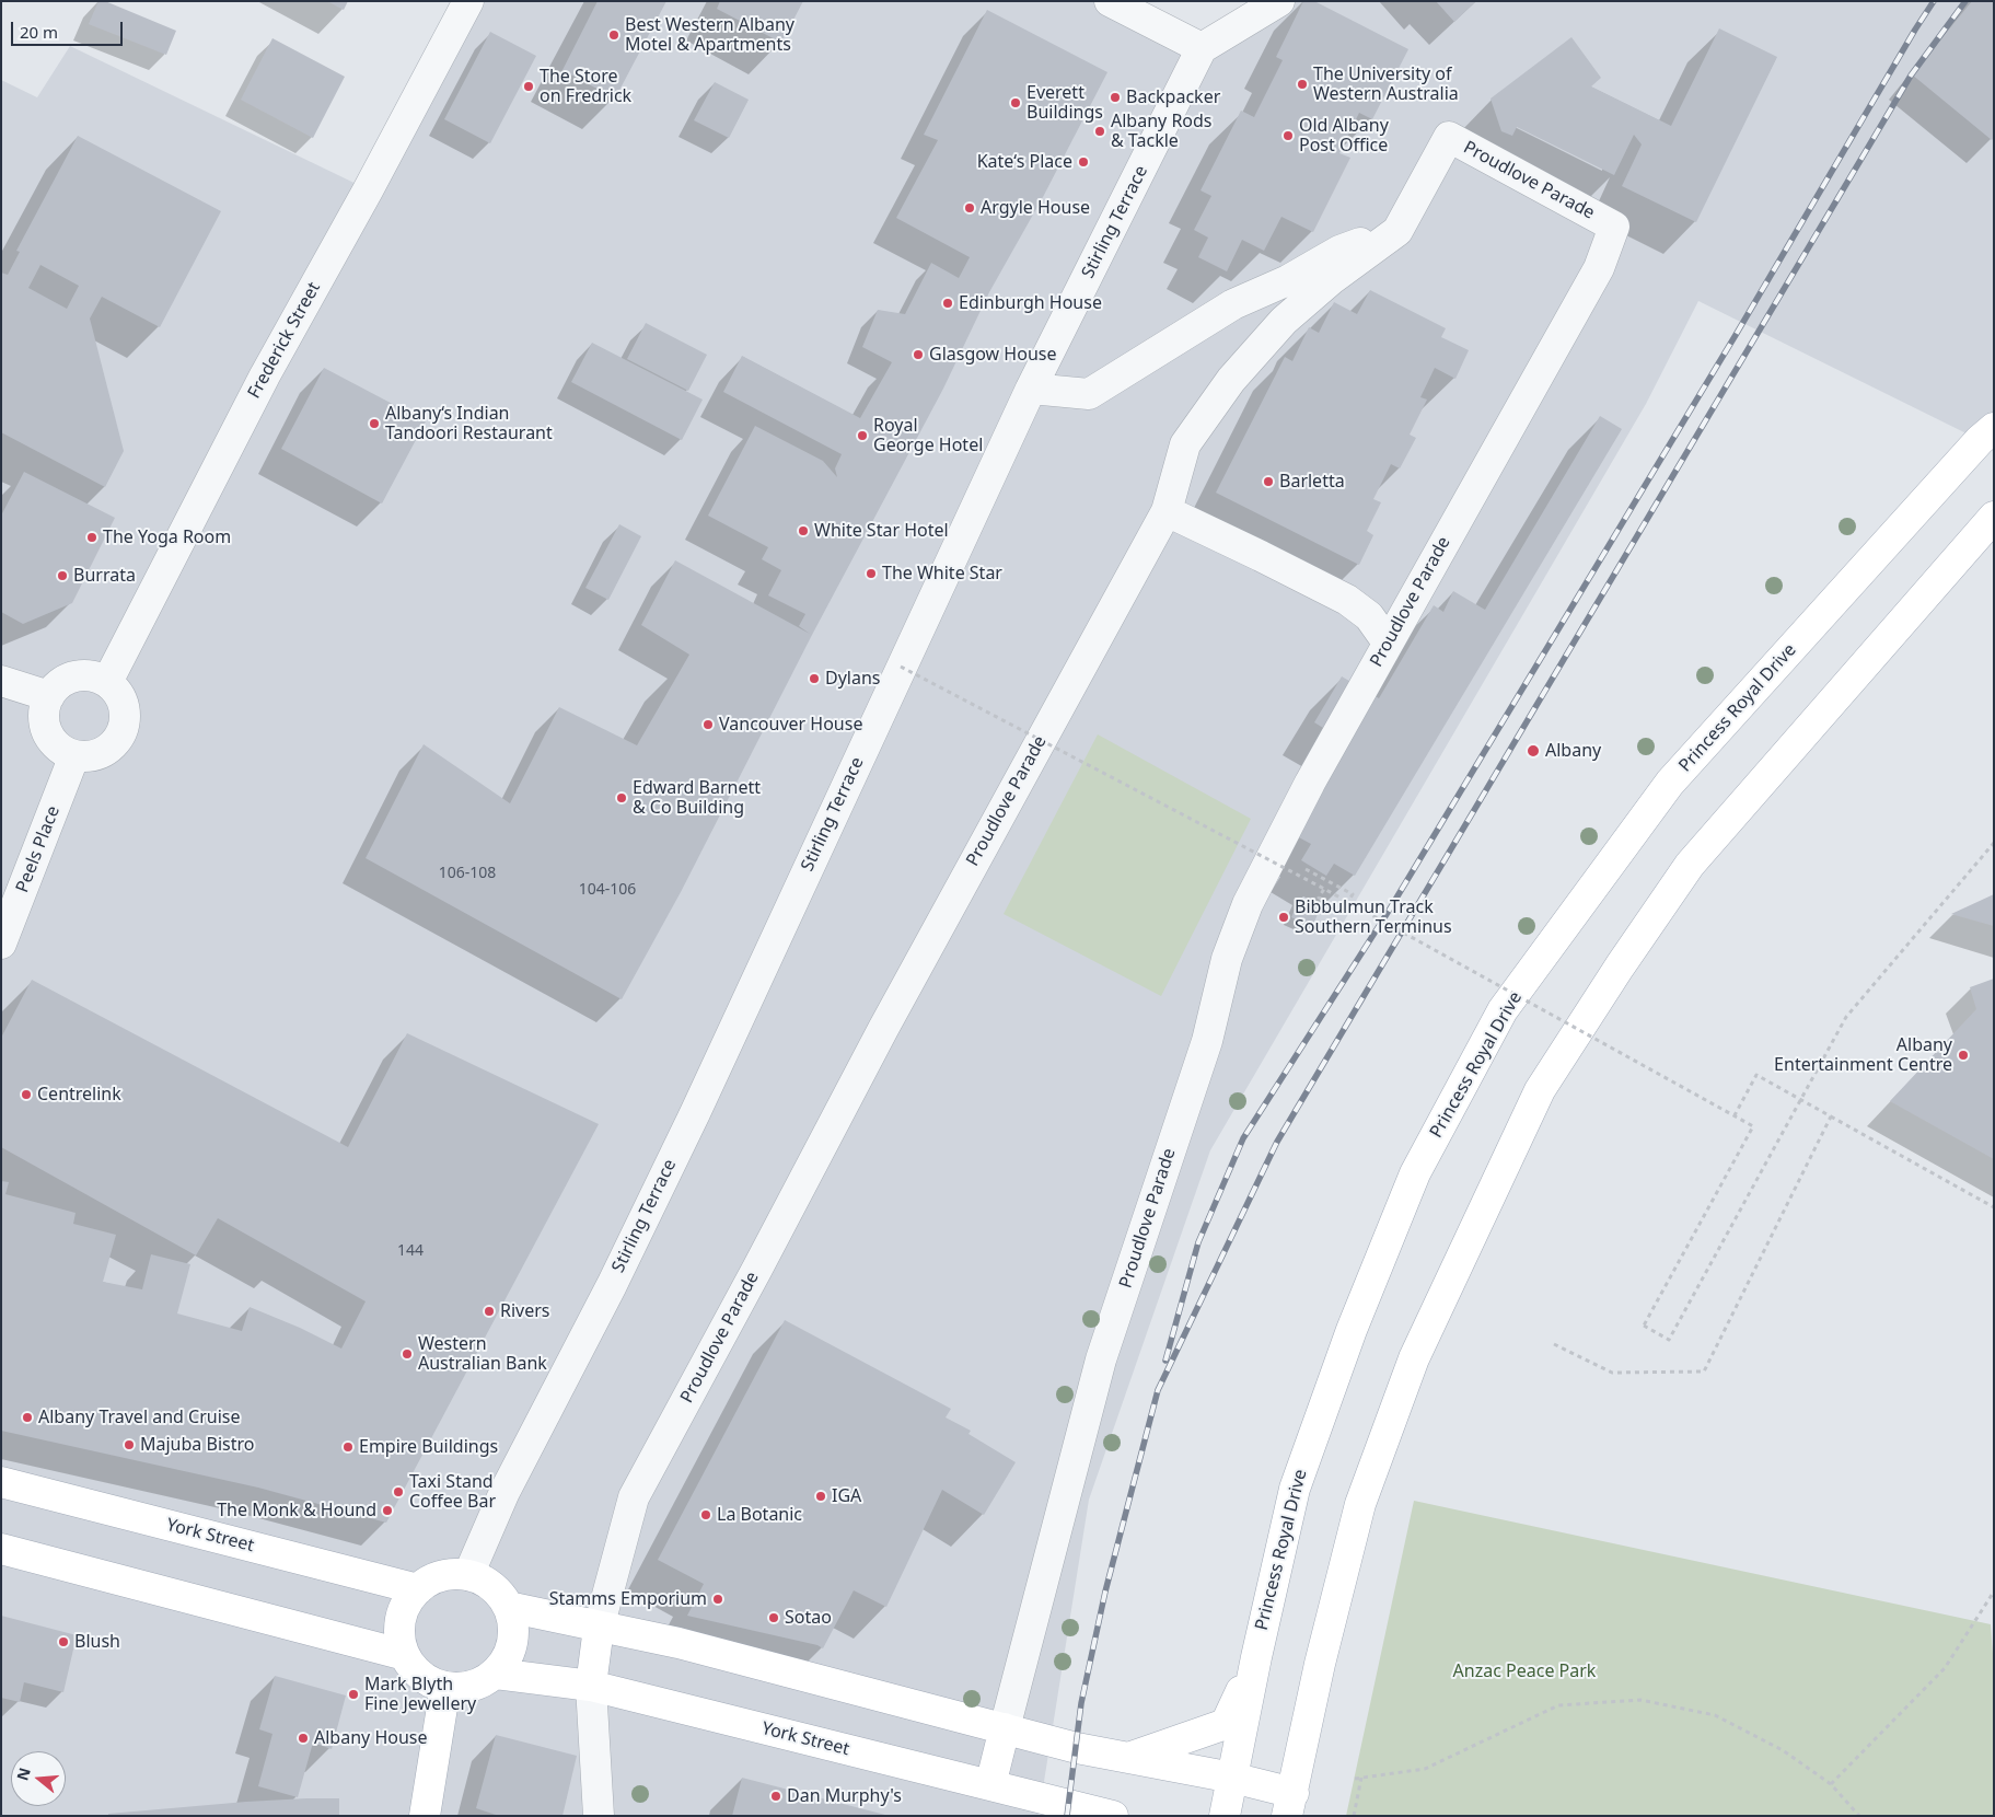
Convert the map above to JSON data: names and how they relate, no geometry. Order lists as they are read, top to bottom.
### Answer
{
  "streets": {
    "main road": ["Princess Royal Drive", "York Street"],
    "street": [
      "Proudlove Parade",
      "Stirling Terrace",
      "Frederick Street",
      "Peels Place"
    ]
  },
  "crossings": [
    ["Stirling Terrace", "York Street"],
    ["Frederick Street", "Peels Place"]
  ],
  "parks": ["Anzac Peace Park"],
  "places": [
    "Best Western Albany Motel & Apartments",
    "The University of Western Australia",
    "The Store on Fredrick",
    "Backpacker",
    "Everett Buildings",
    "Albany Rods & Tackle",
    "Old Albany Post Office",
    "Kate‘s Place",
    "Argyle House",
    "Edinburgh House",
    "Glasgow House",
    "Albany‘s Indian Tandoori Restaurant",
    "Royal George Hotel",
    "Barletta",
    "White Star Hotel",
    "The Yoga Room",
    "The White Star",
    "Burrata",
    "Dylans",
    "Vancouver House",
    "Albany",
    "Edward Barnett & Co Building",
    "Bibbulmun Track Southern Terminus",
    "Albany Entertainment Centre",
    "Centrelink",
    "Rivers",
    "Western Australian Bank",
    "Albany Travel and Cruise",
    "Majuba Bistro",
    "Empire Buildings",
    "Taxi Stand Coffee Bar",
    "IGA",
    "The Monk & Hound",
    "La Botanic",
    "Stamms Emporium",
    "Sotao",
    "Blush",
    "Mark Blyth Fine Jewellery",
    "Albany House",
    "Dan Murphy's"
  ],
  "house_numbers": ["106-108", "104-106", "144"],
  "scale_bar": "20 m",
  "north": "left"
}
